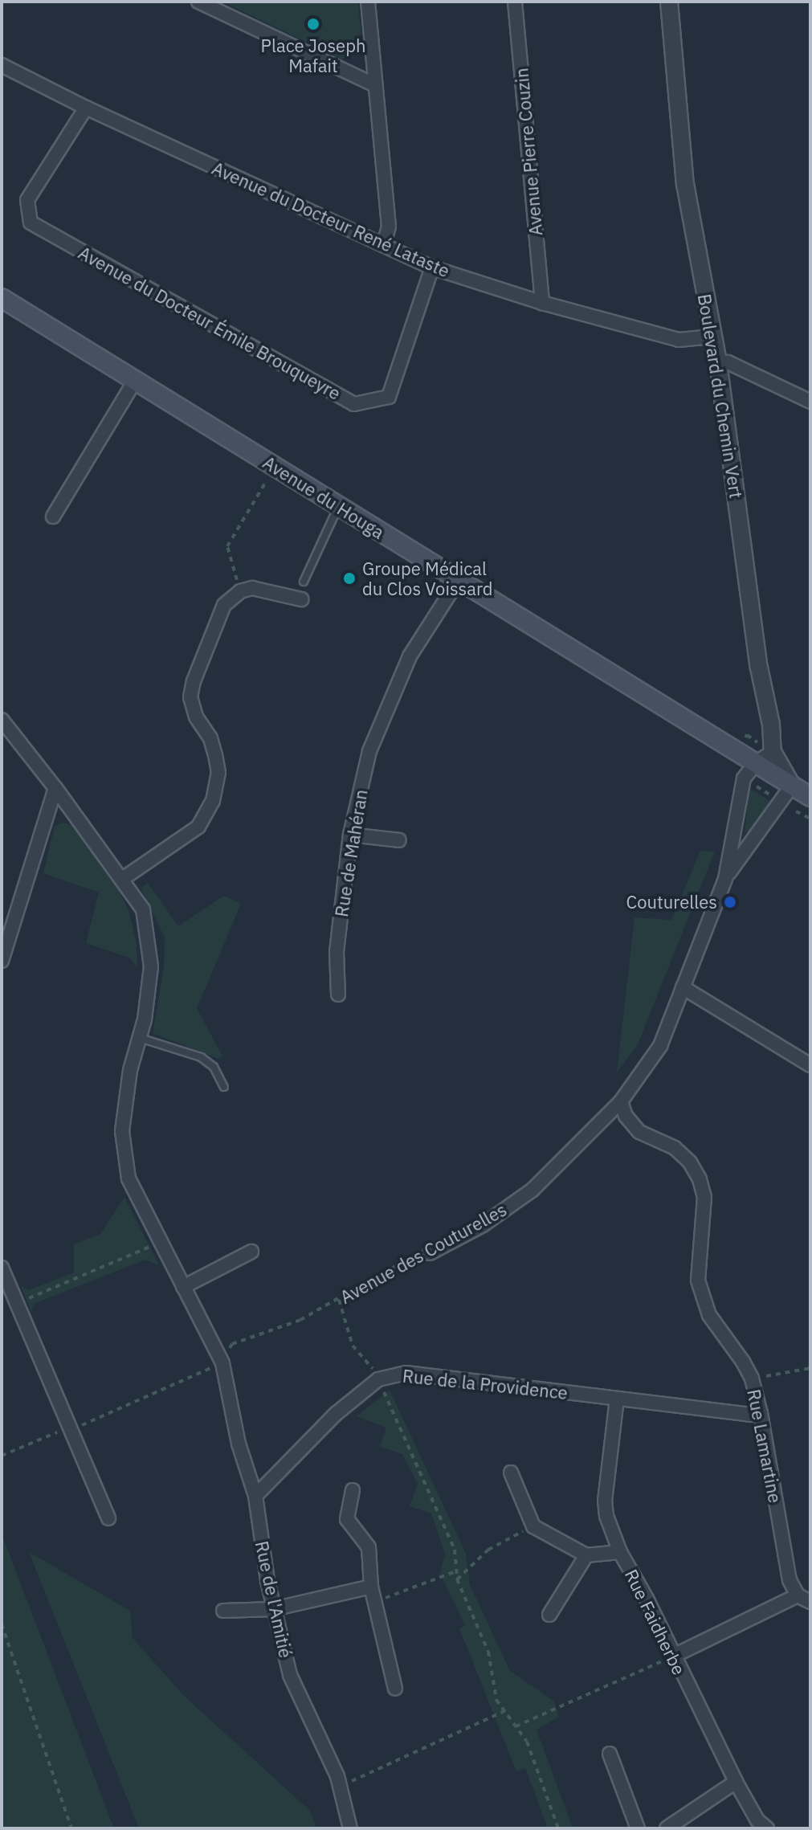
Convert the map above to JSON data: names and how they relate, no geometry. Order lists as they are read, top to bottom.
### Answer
{
  "streets": {
    "main road": ["Avenue du Houga"],
    "street": [
      "Avenue Pierre Couzin",
      "Avenue du Docteur René Lataste",
      "Avenue du Docteur Émile Brouqueyre",
      "Boulevard du Chemin Vert",
      "Rue de Mahéran",
      "Avenue des Couturelles",
      "Rue de la Providence",
      "Rue Lamartine",
      "Rue de l'Amitié",
      "Rue Faidherbe"
    ]
  },
  "crossings": [
    ["Avenue Pierre Couzin", "Avenue du Docteur René Lataste"],
    ["Avenue du Docteur René Lataste", "Avenue du Docteur Émile Brouqueyre"],
    ["Avenue du Docteur René Lataste", "Boulevard du Chemin Vert"],
    ["Boulevard du Chemin Vert", "Avenue du Houga"],
    ["Boulevard du Chemin Vert", "Avenue des Couturelles"],
    ["Avenue du Houga", "Rue de Mahéran"],
    ["Avenue du Houga", "Avenue des Couturelles"],
    ["Avenue des Couturelles", "Rue Lamartine"],
    ["Avenue des Couturelles", "Rue de l'Amitié"],
    ["Rue de la Providence", "Rue Lamartine"],
    ["Rue de la Providence", "Rue de l'Amitié"],
    ["Rue de la Providence", "Rue Faidherbe"]
  ],
  "places": ["Place Joseph Mafait", "Groupe Médical du Clos Voissard", "Couturelles"]
}
